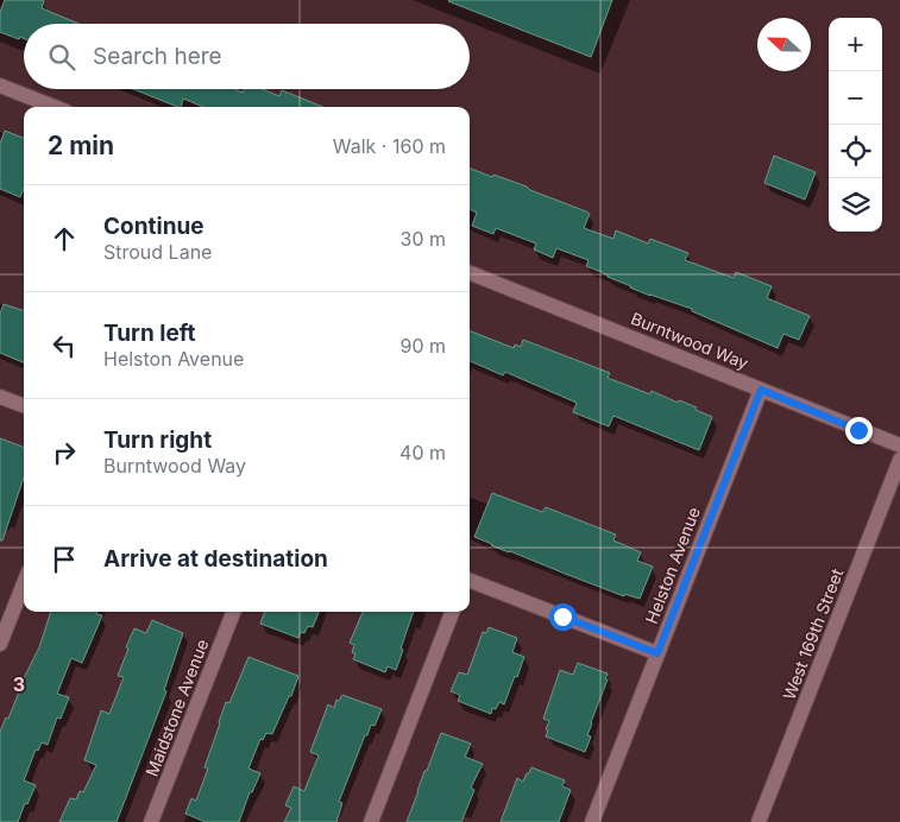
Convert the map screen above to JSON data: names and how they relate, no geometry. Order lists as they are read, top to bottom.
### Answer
{
  "streets": {
    "street": [
      "Burntwood Way",
      "Helston Avenue",
      "West 169th Street",
      "Maidstone Avenue"
    ]
  },
  "crossings": [
    ["Burntwood Way", "Helston Avenue"]
  ],
  "north": "left",
  "page": {
    "map_buttons": ["+", "−"],
    "search": "Search here",
    "heading": ["2 min", "Walk · 160 m"],
    "list": [
      ["Continue", "Stroud Lane", "30 m"],
      ["Turn left", "Helston Avenue", "90 m"],
      ["Turn right", "Burntwood Way", "40 m"],
      "Arrive at destination"
    ]
  },
  "grid": {
    "rows": ["3"]
  }
}
